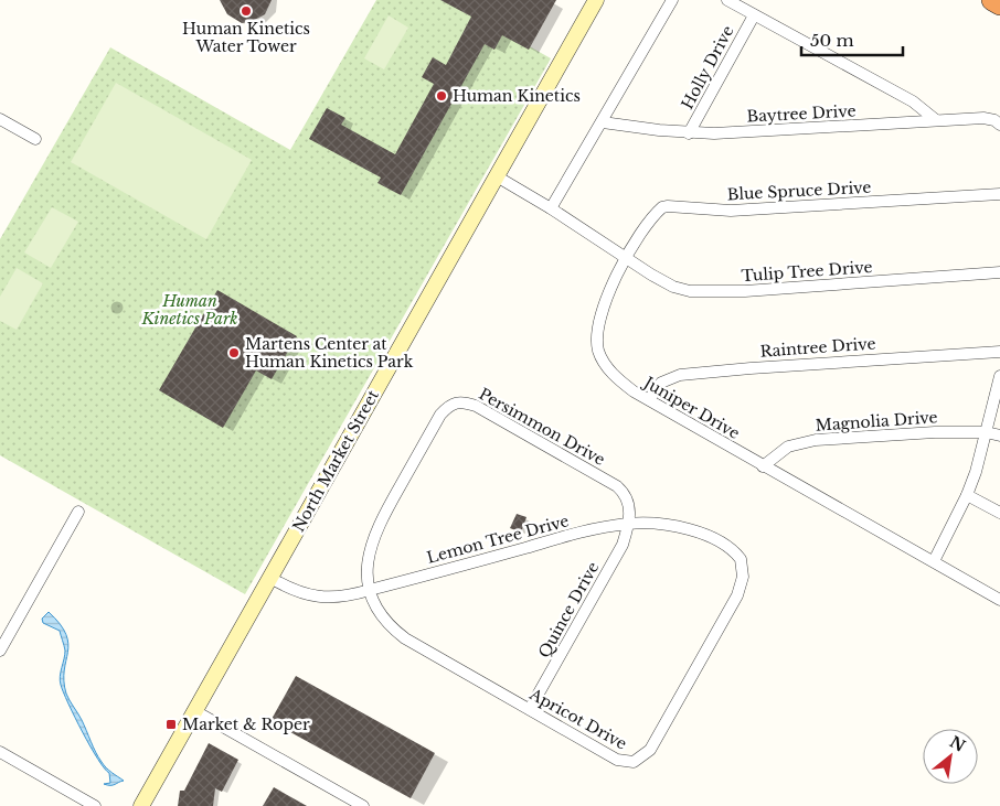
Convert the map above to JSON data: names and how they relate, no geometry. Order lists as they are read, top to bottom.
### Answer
{
  "streets": {
    "main road": ["North Market Street"],
    "street": [
      "Holly Drive",
      "Baytree Drive",
      "Blue Spruce Drive",
      "Tulip Tree Drive",
      "Raintree Drive",
      "Juniper Drive",
      "Magnolia Drive",
      "Persimmon Drive",
      "Lemon Tree Drive",
      "Quince Drive",
      "Apricot Drive"
    ]
  },
  "crossings": [
    ["Holly Drive", "Baytree Drive"],
    ["Blue Spruce Drive", "Tulip Tree Drive"],
    ["Blue Spruce Drive", "Juniper Drive"],
    ["Tulip Tree Drive", "Juniper Drive"],
    ["Raintree Drive", "Juniper Drive"],
    ["Juniper Drive", "Magnolia Drive"],
    ["Persimmon Drive", "Lemon Tree Drive"],
    ["Persimmon Drive", "Quince Drive"],
    ["Persimmon Drive", "Apricot Drive"],
    ["North Market Street", "Lemon Tree Drive"],
    ["Lemon Tree Drive", "Quince Drive"],
    ["Lemon Tree Drive", "Apricot Drive"],
    ["Quince Drive", "Apricot Drive"]
  ],
  "parks": ["Human Kinetics Park"],
  "places": {
    "other": ["Human Kinetics Water Tower", "Human Kinetics", "Martens Center at Human Kinetics Park"],
    "transit": ["Market & Roper"]
  },
  "scale_bar": "50 m",
  "north": "top right"
}
